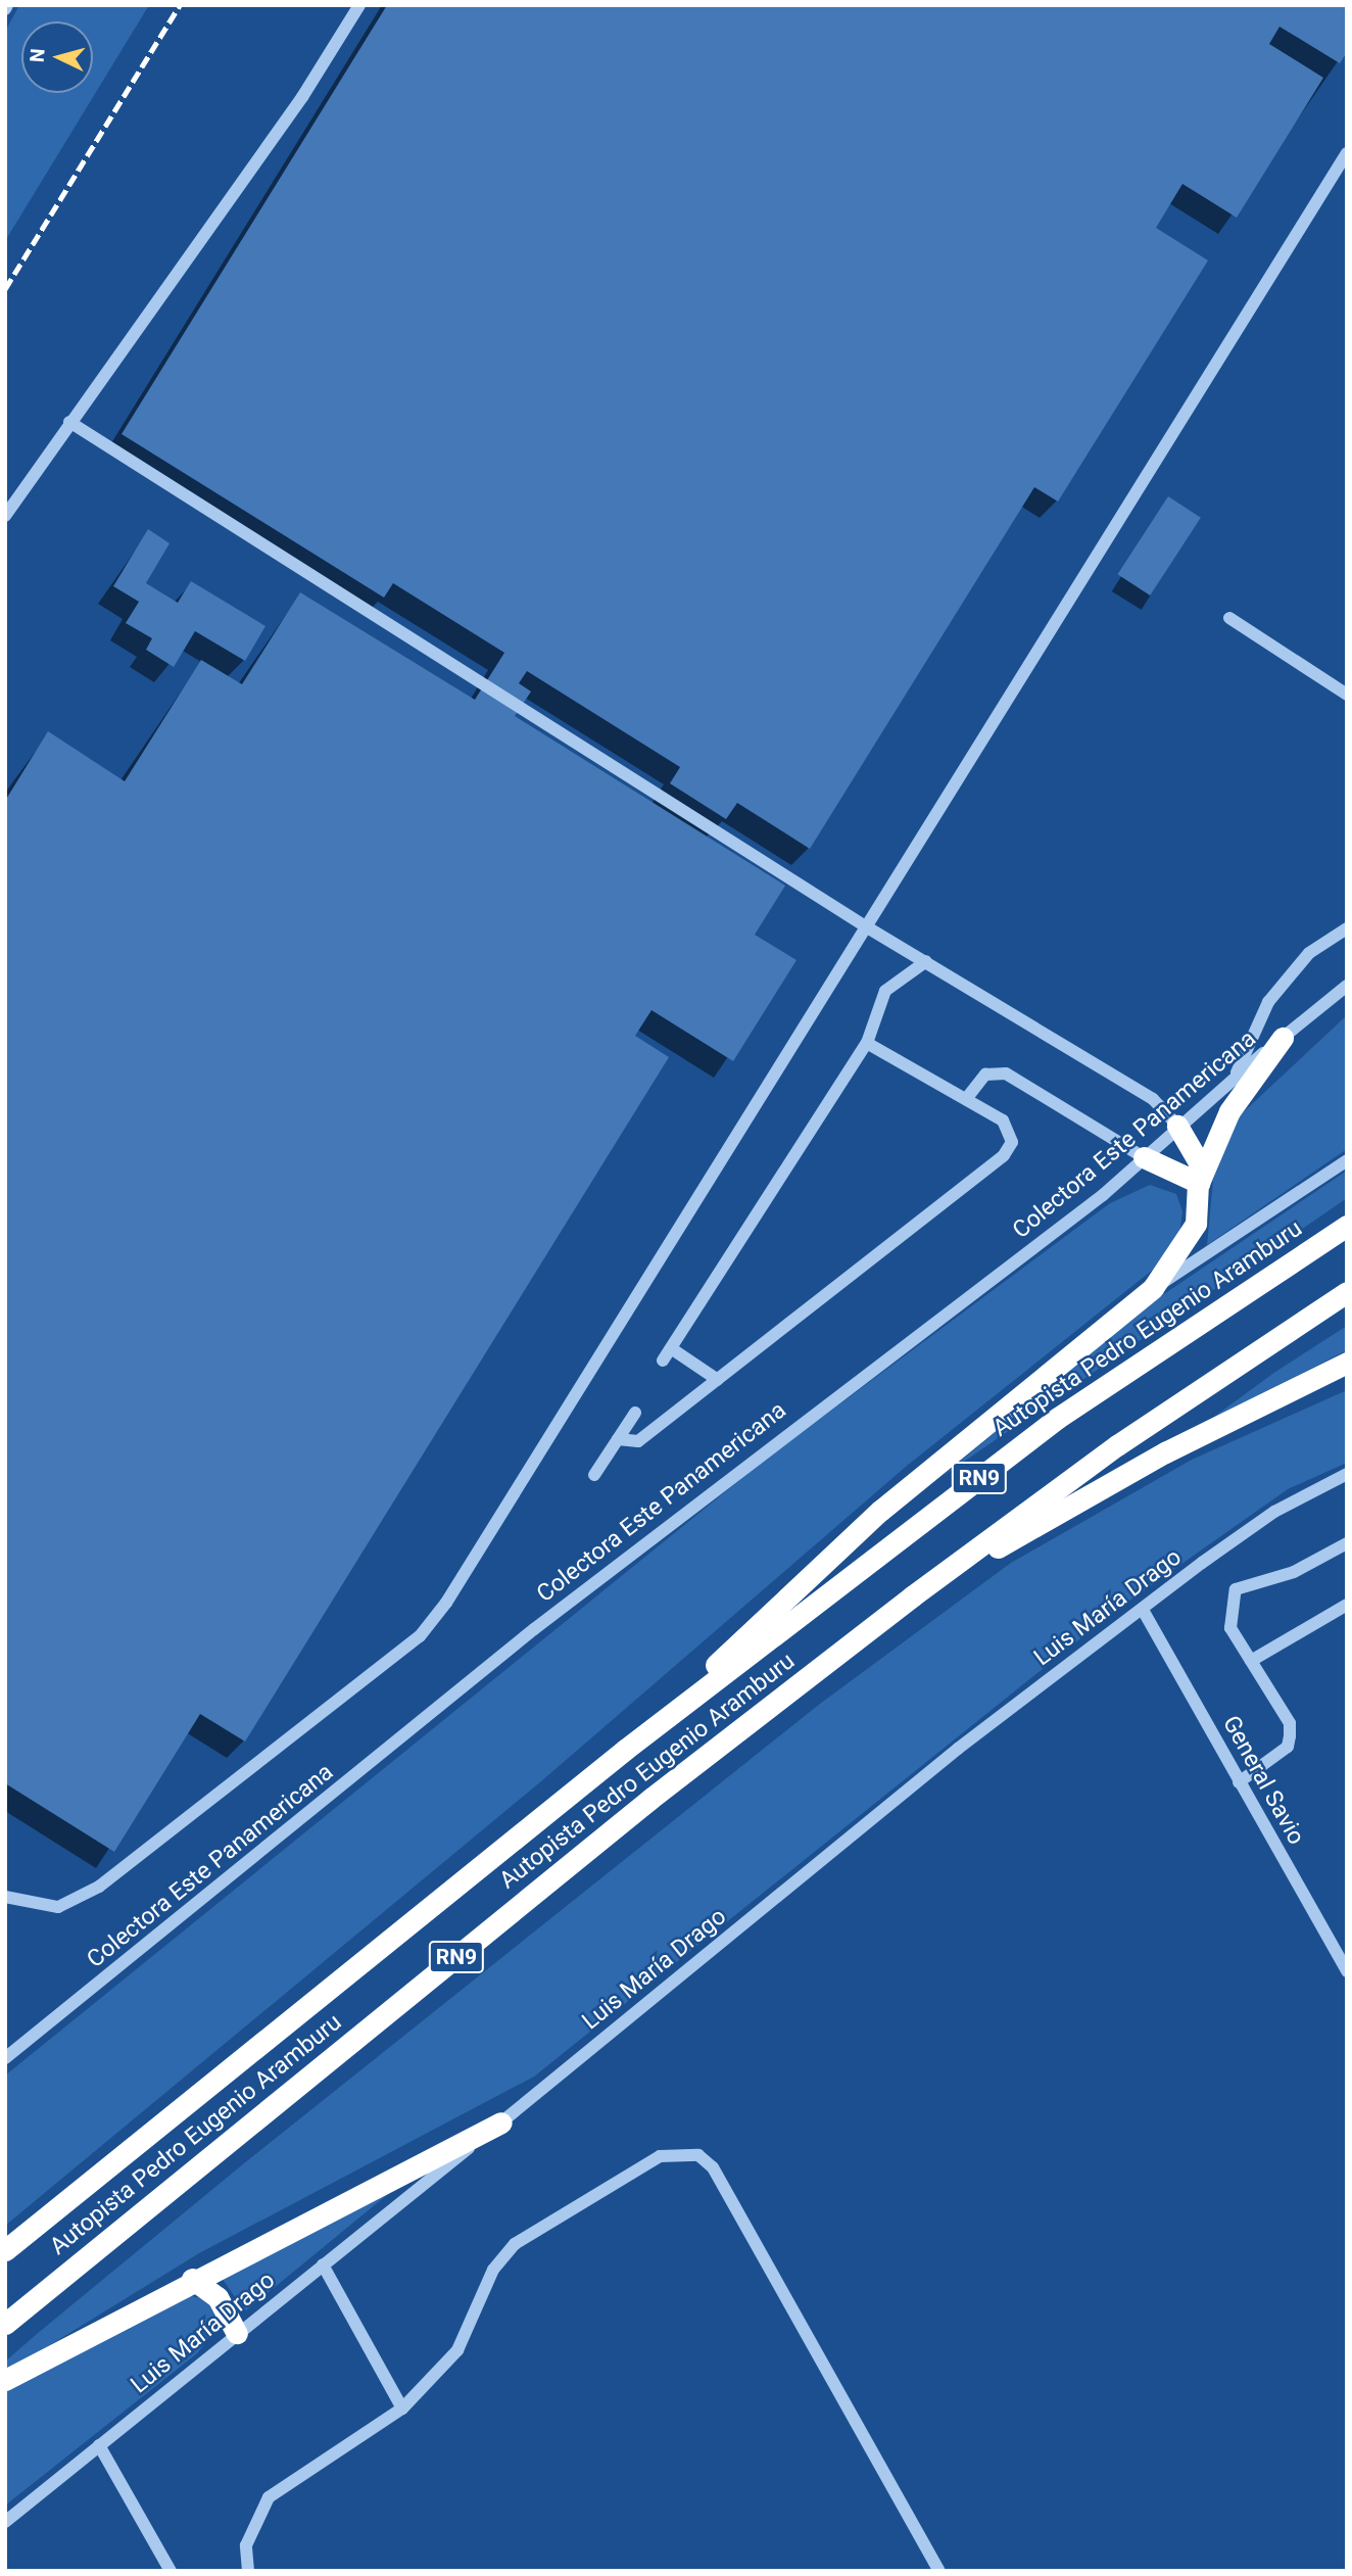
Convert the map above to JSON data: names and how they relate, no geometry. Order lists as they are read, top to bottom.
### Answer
{
  "streets": {
    "highway": ["Autopista Pedro Eugenio Aramburu", "RN9"],
    "street": ["Colectora Este Panamericana", "Luis María Drago", "General Savio"]
  },
  "crossings": [
    ["Luis María Drago", "General Savio"]
  ],
  "north": "left"
}
